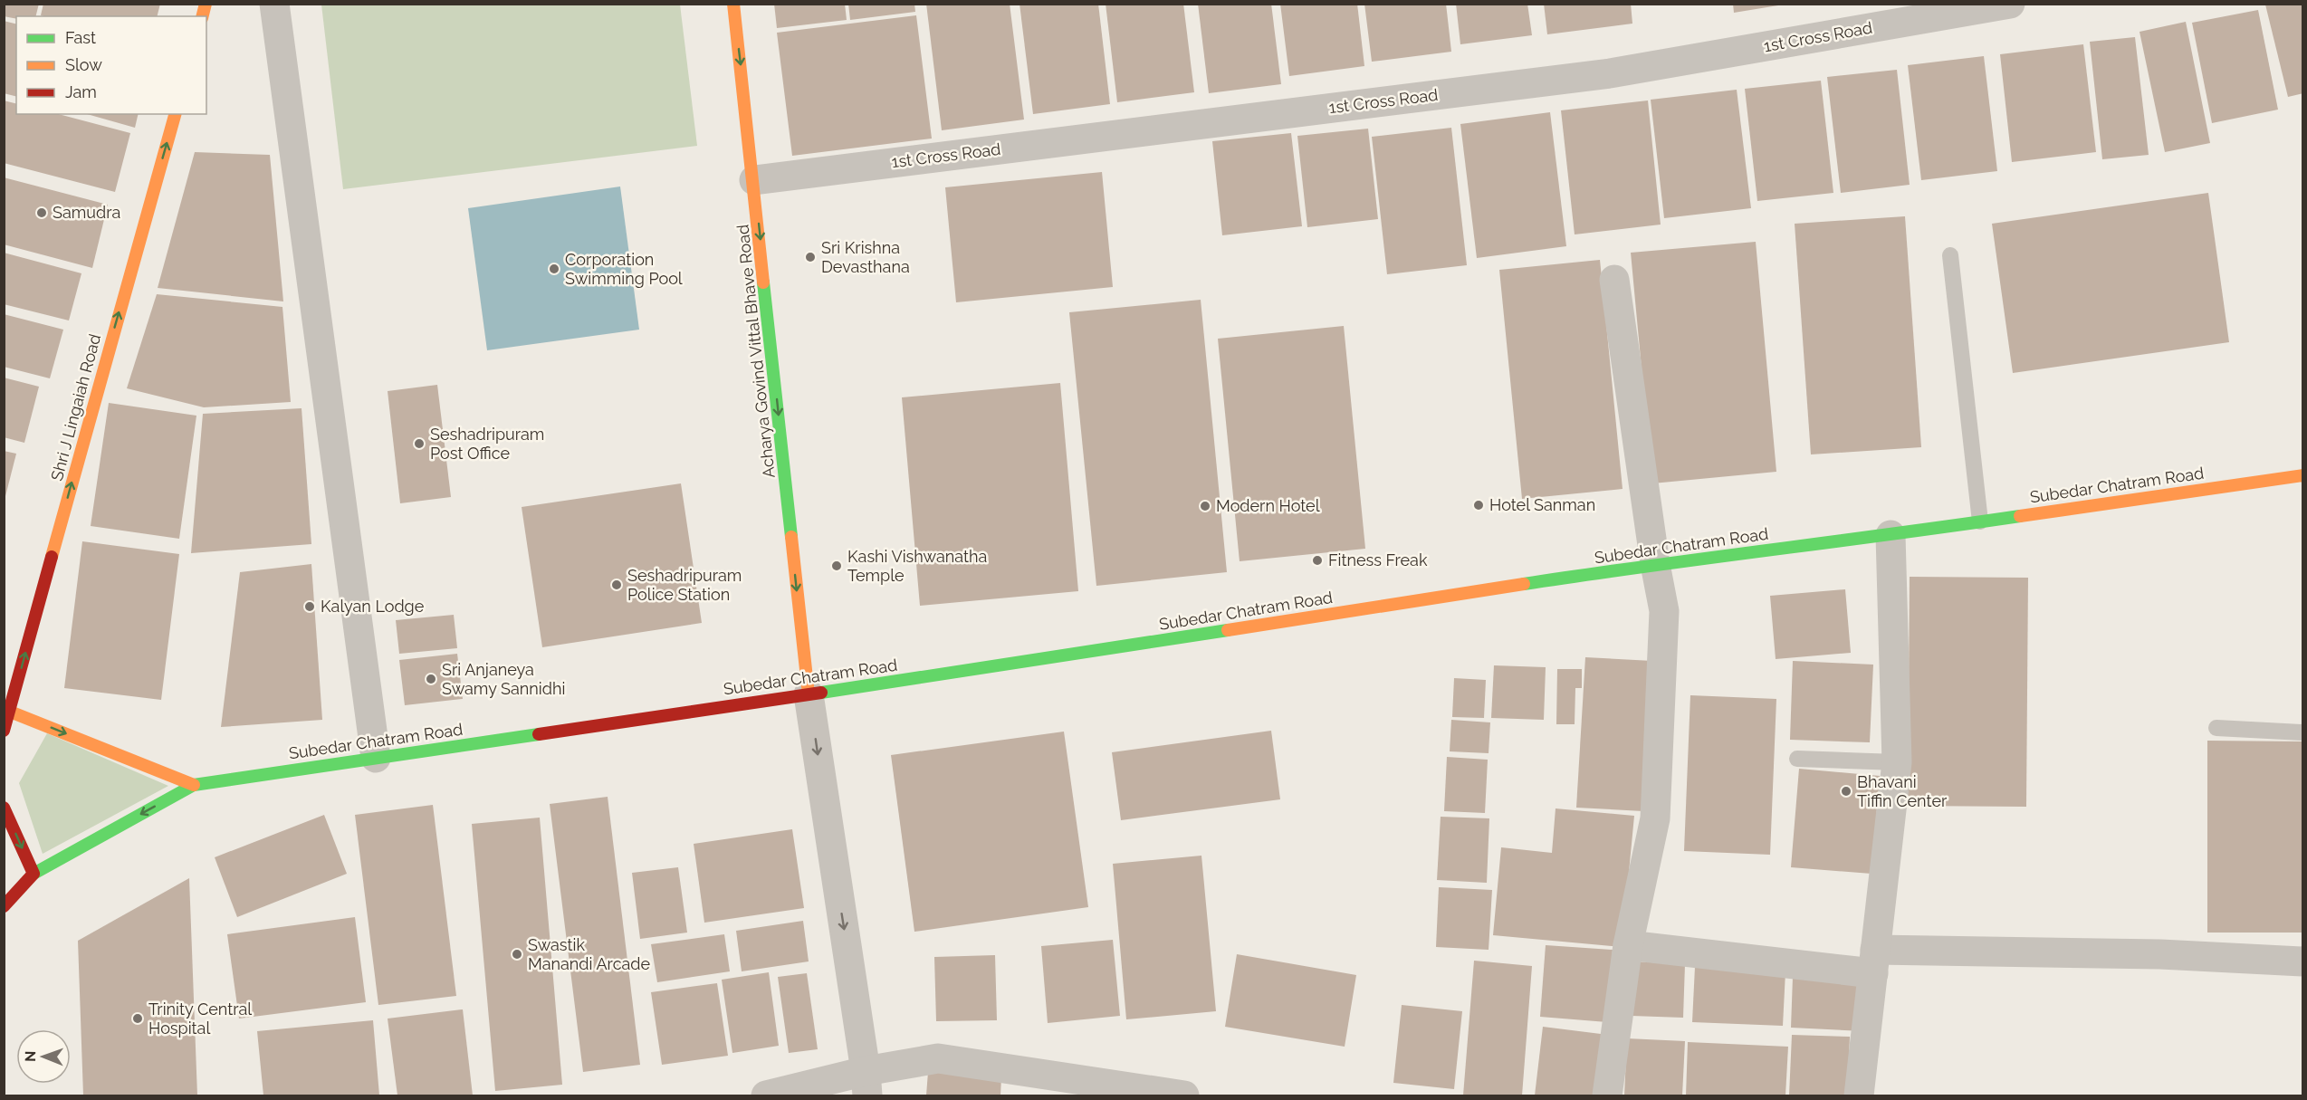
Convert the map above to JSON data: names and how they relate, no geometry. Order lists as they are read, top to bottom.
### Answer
{
  "streets": {
    "main road": ["Acharya Govind Vittal Bhave Road", "Shri J Lingaiah Road", "Subedar Chatram Road"],
    "street": ["1st Cross Road"]
  },
  "crossings": [
    ["1st Cross Road", "Acharya Govind Vittal Bhave Road"],
    ["Acharya Govind Vittal Bhave Road", "Subedar Chatram Road"]
  ],
  "one_way": ["Acharya Govind Vittal Bhave Road", "Shri J Lingaiah Road"],
  "places": [
    "Samudra",
    "Sri Krishna Devasthana",
    "Corporation Swimming Pool",
    "Seshadripuram Post Office",
    "Hotel Sanman",
    "Modern Hotel",
    "Fitness Freak",
    "Kashi Vishwanatha Temple",
    "Seshadripuram Police Station",
    "Kalyan Lodge",
    "Sri Anjaneya Swamy Sannidhi",
    "Bhavani Tiffin Center",
    "Swastik Manandi Arcade",
    "Trinity Central Hospital"
  ],
  "legend": ["Fast", "Slow", "Jam"],
  "north": "left"
}
